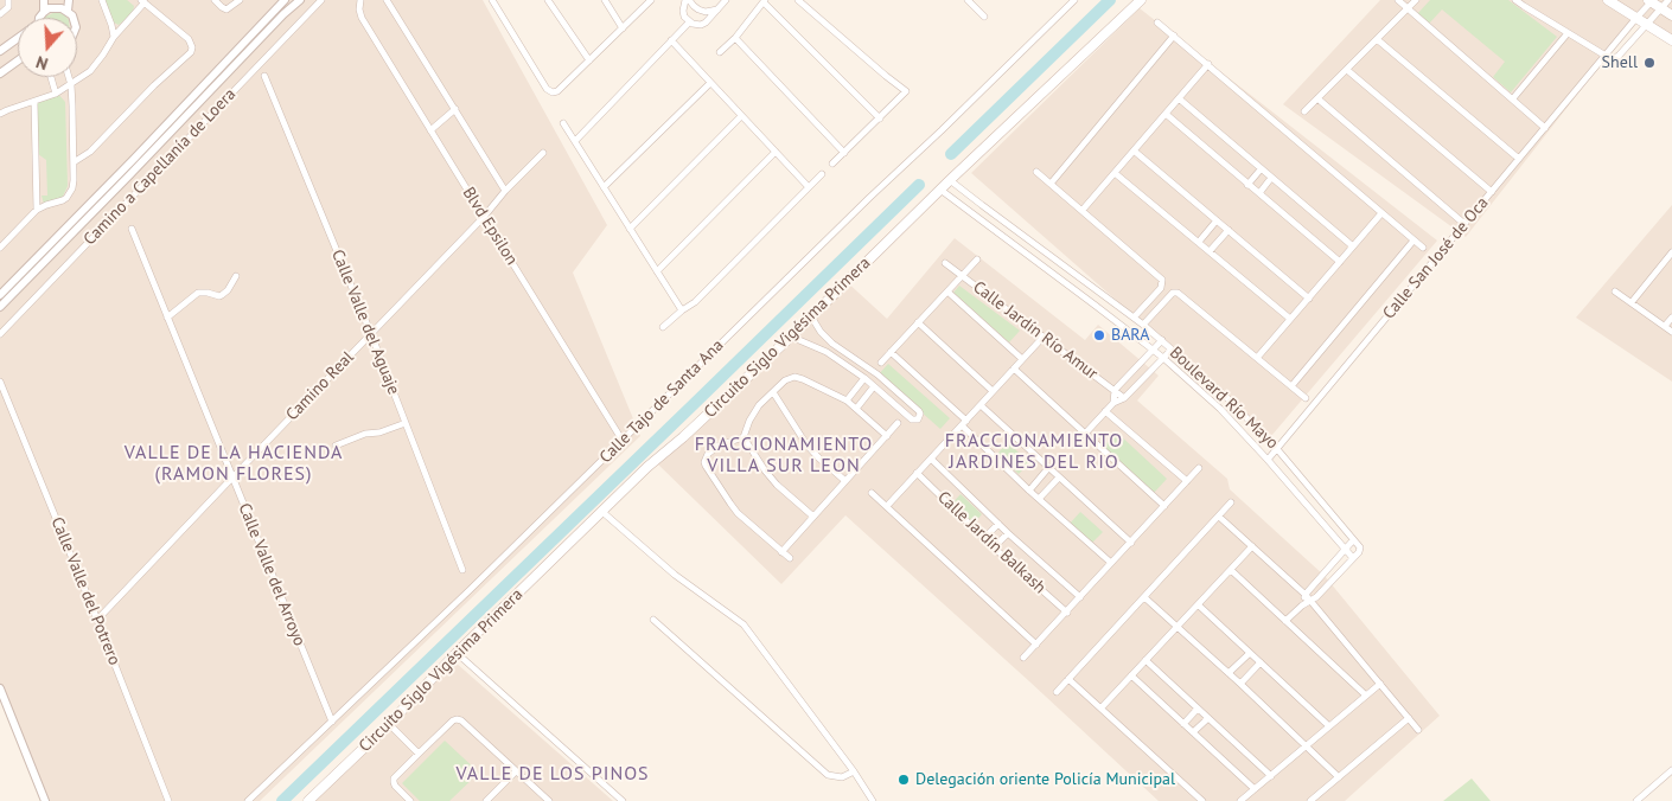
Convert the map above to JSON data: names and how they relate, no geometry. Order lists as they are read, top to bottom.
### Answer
{
  "streets": {
    "main road": ["Circuito Siglo Vigésima Primera"],
    "street": [
      "Camino a Capellanía de Loera",
      "Blvd Epsilon",
      "Calle San José de Oca",
      "Calle Valle del Aguaje",
      "Calle Jardín Río Amur",
      "Camino Real",
      "Boulevard Río Mayo",
      "Calle Tajo de Santa Ana",
      "Calle Jardín Balkash",
      "Calle Valle del Arroyo",
      "Calle Valle del Potrero"
    ]
  },
  "crossings": [
    ["Blvd Epsilon", "Camino Real"],
    ["Blvd Epsilon", "Calle Tajo de Santa Ana"],
    ["Calle San José de Oca", "Boulevard Río Mayo"],
    ["Calle Valle del Aguaje", "Camino Real"],
    ["Circuito Siglo Vigésima Primera", "Boulevard Río Mayo"],
    ["Camino Real", "Calle Valle del Arroyo"],
    ["Camino Real", "Calle Valle del Potrero"],
    ["Calle Tajo de Santa Ana", "Calle Valle del Arroyo"]
  ],
  "districts": [
    "FRACCIONAMIENTO JARDINES DEL RIO",
    "FRACCIONAMIENTO VILLA SUR LEON",
    "VALLE DE LA HACIENDA (RAMON FLORES)",
    "VALLE DE LOS PINOS"
  ],
  "places": ["Shell", "BARA", "Delegación oriente Policía Municipal"],
  "north": "bottom"
}
